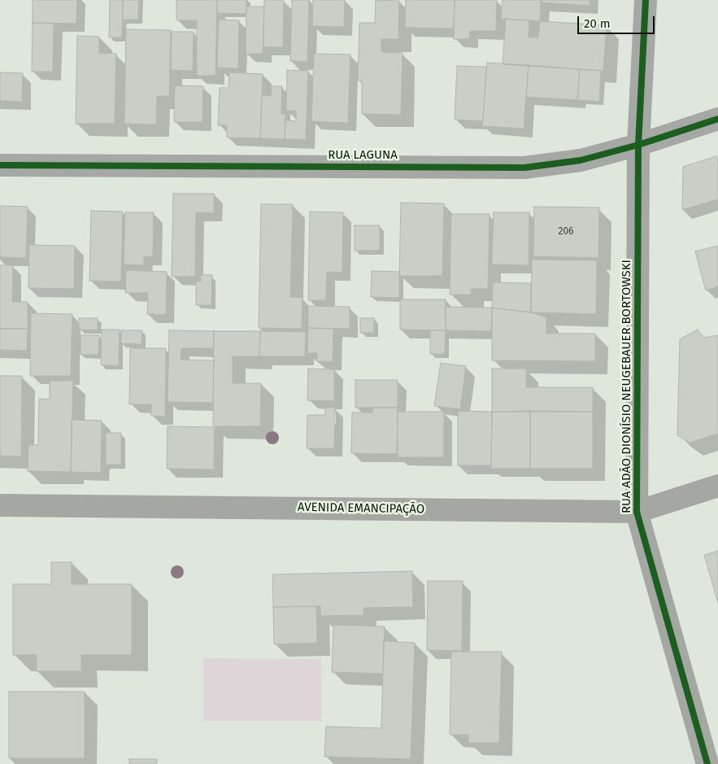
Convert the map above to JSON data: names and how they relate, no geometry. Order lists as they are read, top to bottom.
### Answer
{
  "streets": {
    "main road": ["RUA ADÃO DIONÍSIO NEUGEBAUER BORTOWSKI", "AVENIDA EMANCIPAÇÃO"],
    "street": ["RUA LAGUNA"]
  },
  "crossings": [
    ["RUA LAGUNA", "RUA ADÃO DIONÍSIO NEUGEBAUER BORTOWSKI"],
    ["RUA ADÃO DIONÍSIO NEUGEBAUER BORTOWSKI", "AVENIDA EMANCIPAÇÃO"]
  ],
  "house_numbers": ["206"],
  "scale_bar": "20 m"
}
